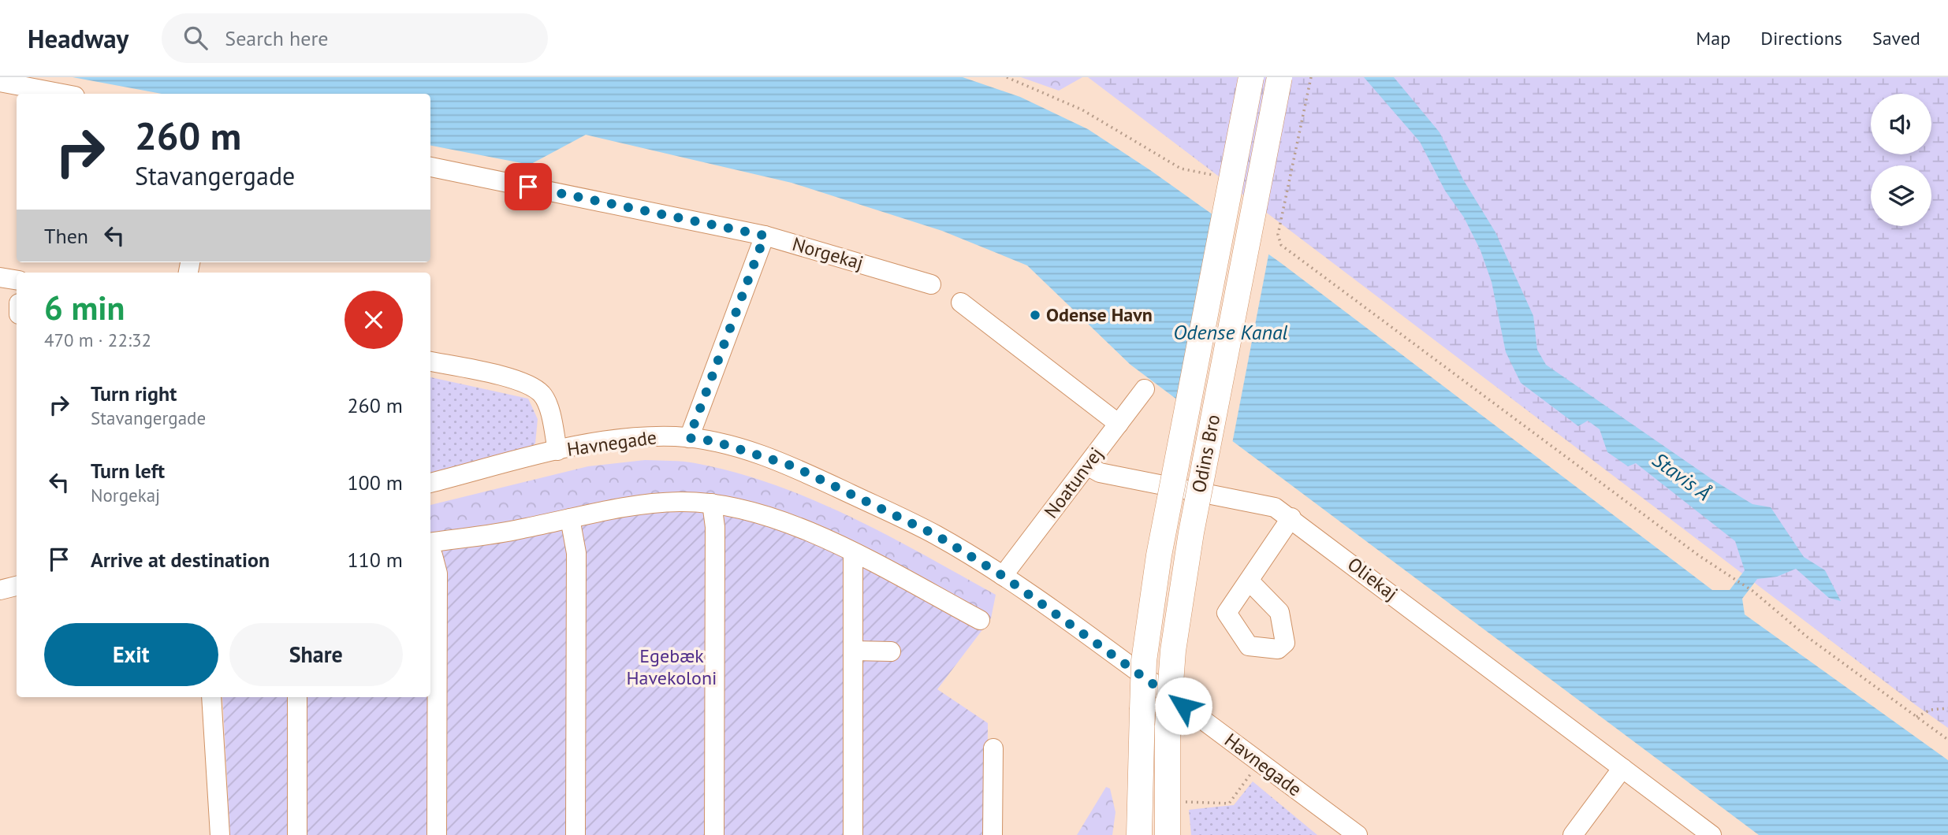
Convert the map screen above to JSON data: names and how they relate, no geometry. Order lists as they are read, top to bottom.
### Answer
{
  "streets": {
    "main road": ["Odins Bro"],
    "street": [
      "Norgekaj",
      "Havnegade",
      "Noatunvej",
      "Oliekaj"
    ]
  },
  "crossings": [
    ["Havnegade", "Noatunvej"],
    ["Noatunvej", "Oliekaj"]
  ],
  "water": ["Odense Kanal", "Stavis Å"],
  "parks": ["Egebæk Havekoloni"],
  "places": ["Odense Havn"],
  "page": {
    "header": "Headway",
    "search": "Search here",
    "nav": ["Map", "Directions", "Saved"],
    "turn": ["260 m", "Stavangergade"],
    "then": "Then",
    "heading": ["6 min", "470 m · 22:32"],
    "list": [
      {
        "name": "Turn right",
        "note": "Stavangergade",
        "value": "260 m"
      },
      {
        "name": "Turn left",
        "note": "Norgekaj",
        "value": "100 m"
      },
      {
        "name": "Arrive at destination",
        "value": "110 m"
      }
    ],
    "buttons": ["Exit", "Share"]
  }
}
